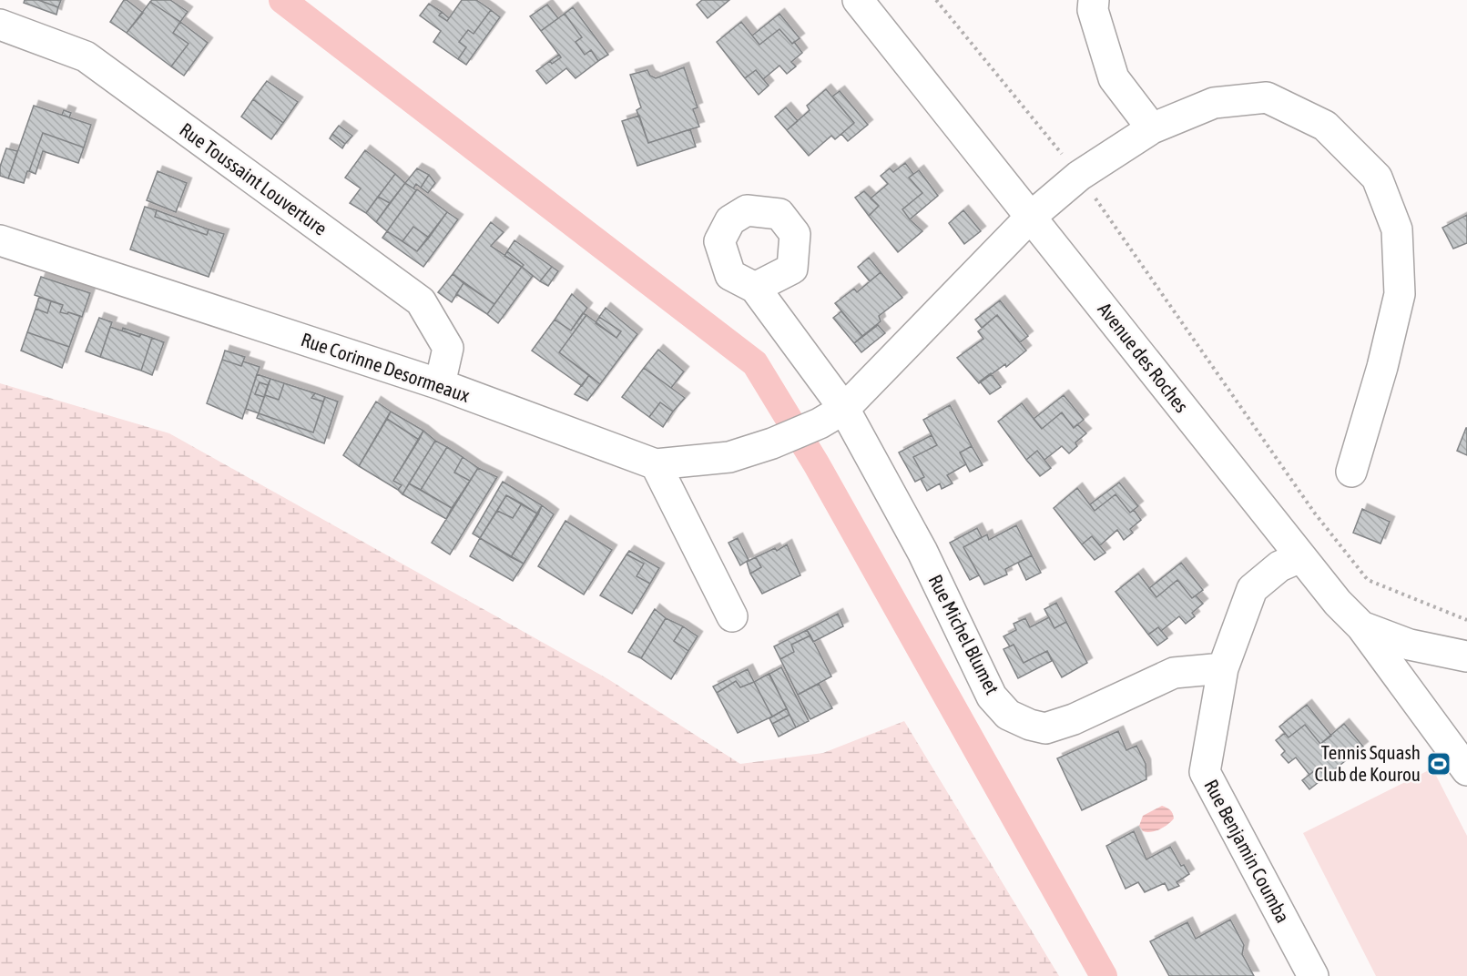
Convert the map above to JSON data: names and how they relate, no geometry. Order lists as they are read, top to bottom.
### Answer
{
  "streets": {
    "street": [
      "Rue Toussaint Louverture",
      "Avenue des Roches",
      "Rue Corinne Desormeaux",
      "Rue Michel Blumet",
      "Rue Benjamin Coumba"
    ]
  },
  "crossings": [
    ["Rue Toussaint Louverture", "Rue Corinne Desormeaux"],
    ["Avenue des Roches", "Rue Benjamin Coumba"],
    ["Rue Corinne Desormeaux", "Rue Michel Blumet"],
    ["Rue Michel Blumet", "Rue Benjamin Coumba"]
  ],
  "places": {
    "sports": ["Tennis Squash Club de Kourou"]
  }
}
